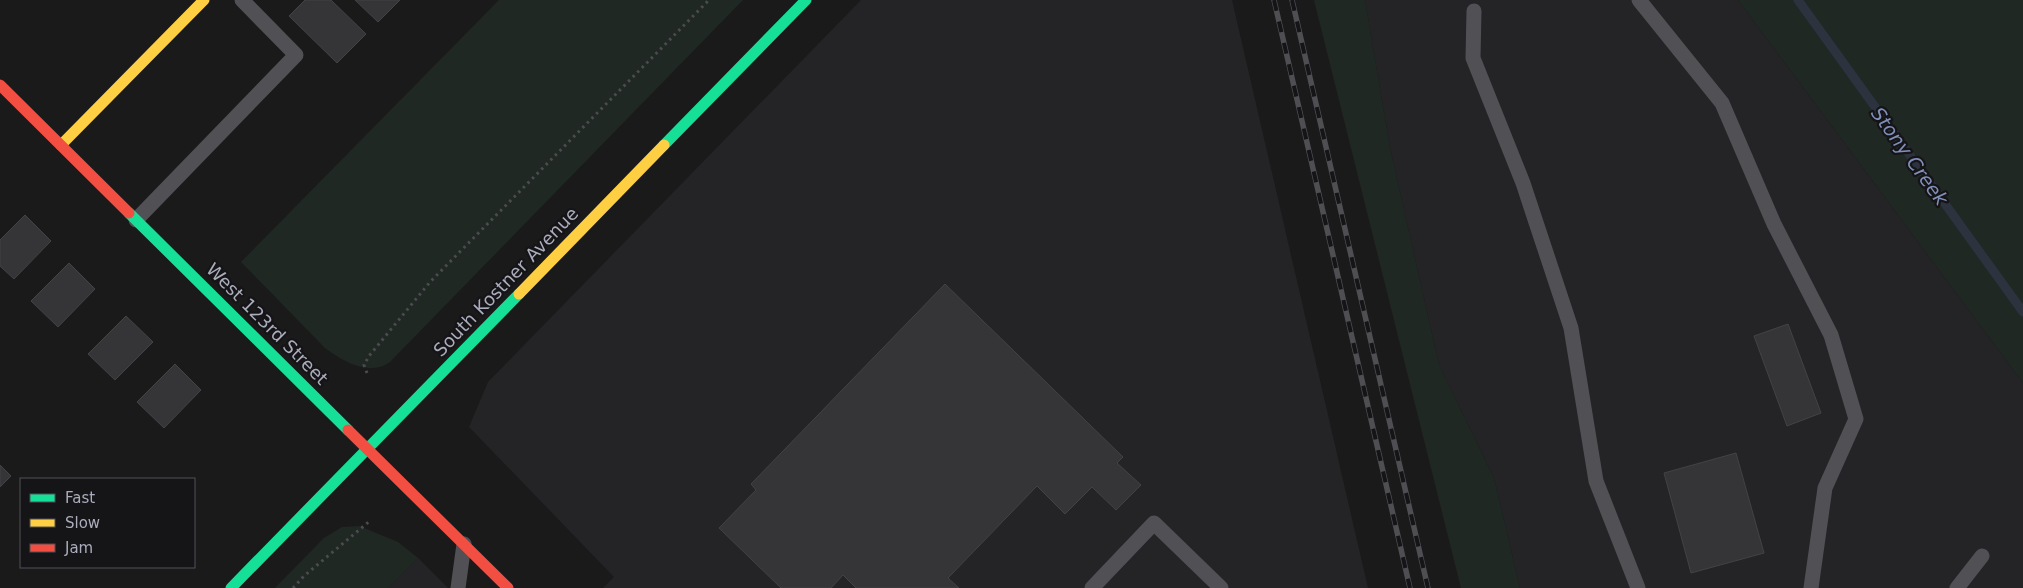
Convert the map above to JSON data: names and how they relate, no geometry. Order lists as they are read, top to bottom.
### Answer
{
  "streets": {
    "street": ["South Kostner Avenue", "West 123rd Street"]
  },
  "crossings": [
    ["South Kostner Avenue", "West 123rd Street"]
  ],
  "water": ["Stony Creek"],
  "legend": ["Fast", "Slow", "Jam"]
}
